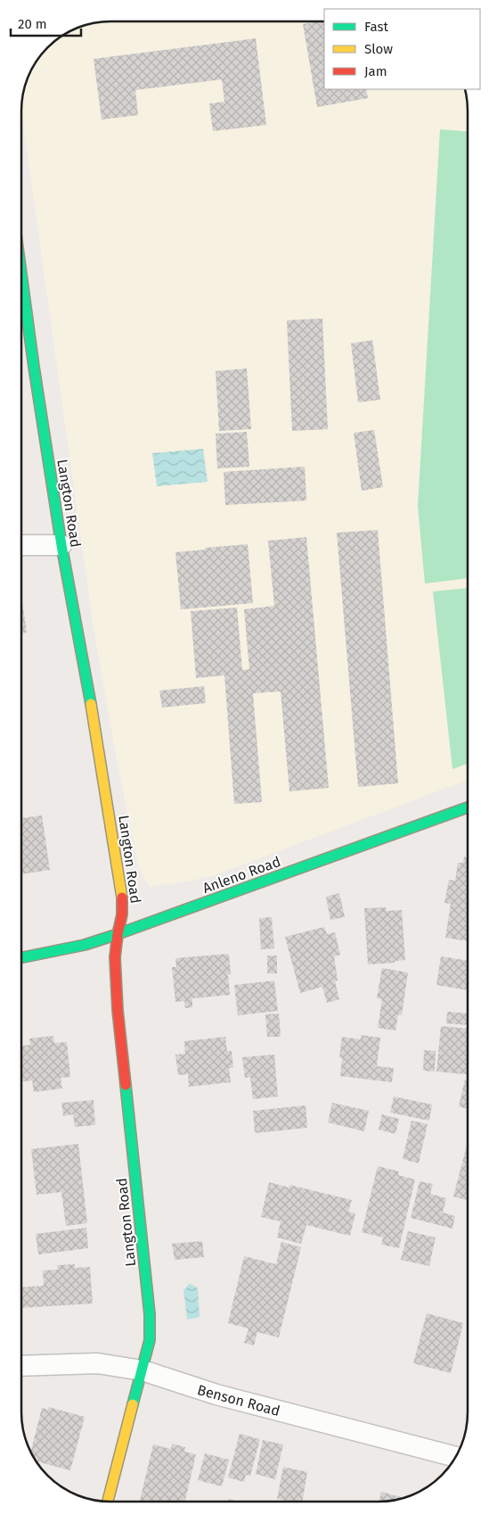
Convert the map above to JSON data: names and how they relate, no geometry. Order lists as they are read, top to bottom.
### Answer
{
  "streets": {
    "street": ["Langton Road", "Anleno Road", "Benson Road"]
  },
  "crossings": [
    ["Langton Road", "Anleno Road"],
    ["Langton Road", "Benson Road"]
  ],
  "legend": ["Fast", "Slow", "Jam"],
  "scale_bar": "20 m"
}
